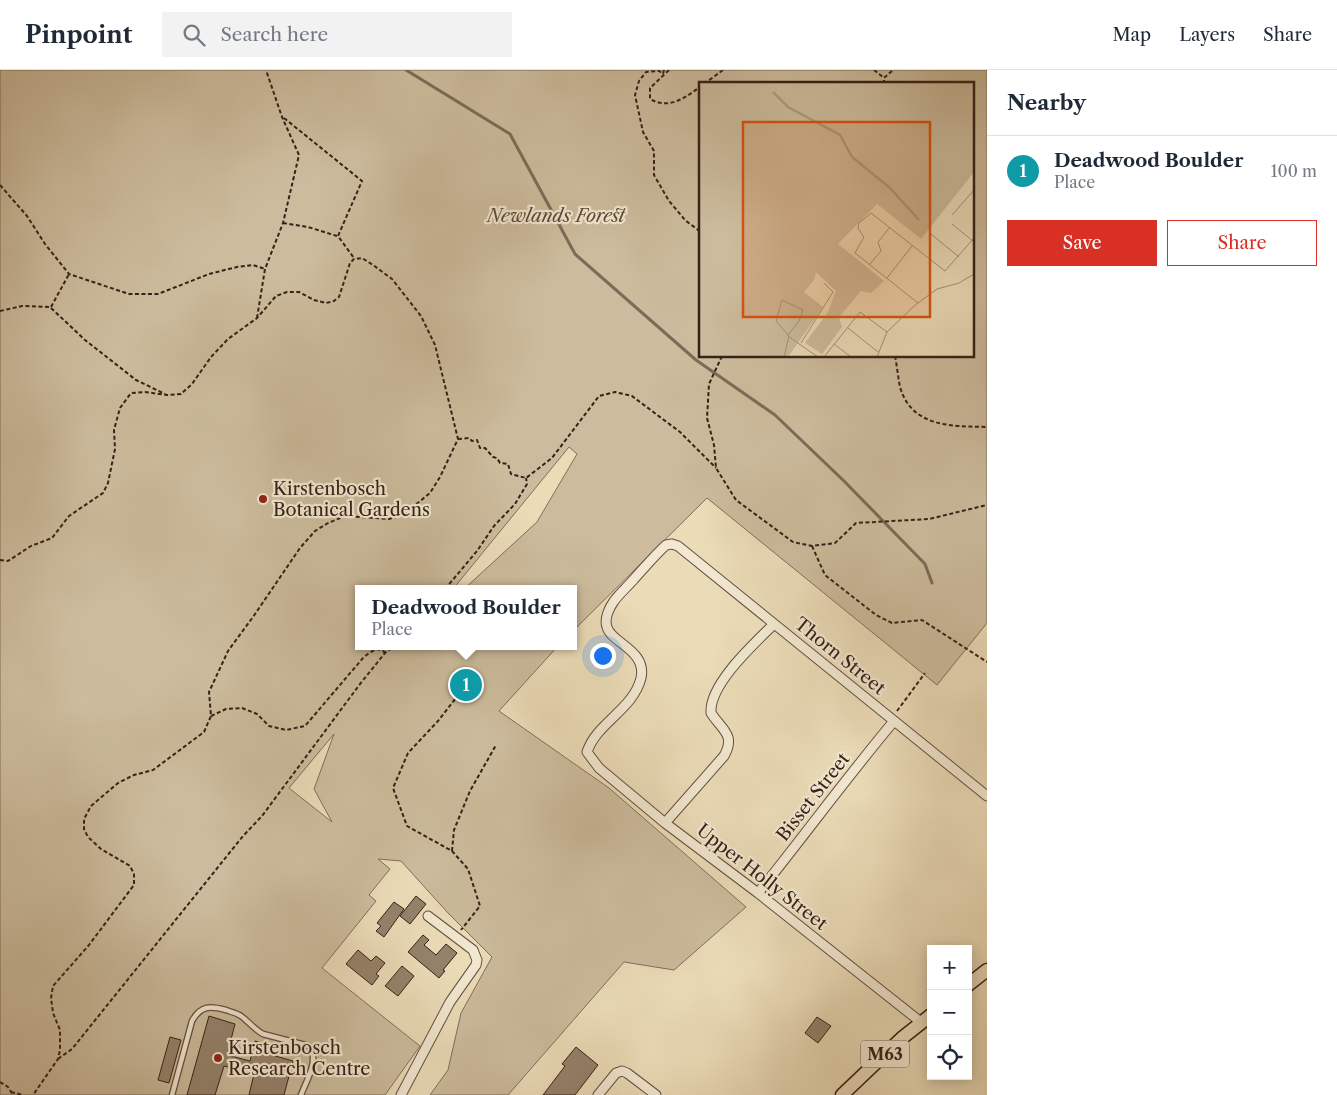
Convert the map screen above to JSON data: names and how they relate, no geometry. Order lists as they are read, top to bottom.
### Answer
{
  "streets": {
    "main road": ["M63"],
    "street": ["Thorn Street", "Bisset Street", "Upper Holly Street"]
  },
  "crossings": [
    ["Thorn Street", "Bisset Street"],
    ["Thorn Street", "Upper Holly Street"],
    ["Bisset Street", "Upper Holly Street"],
    ["Upper Holly Street", "M63"]
  ],
  "parks": ["Newlands Forest"],
  "places": ["Kirstenbosch Botanical Gardens", "Kirstenbosch Research Centre"],
  "page": {
    "header": "Pinpoint",
    "search": "Search here",
    "nav": ["Map", "Layers", "Share"],
    "heading": "Nearby",
    "list": [
      {
        "mark": "1",
        "name": "Deadwood Boulder",
        "note": "Place",
        "value": "100 m"
      }
    ],
    "buttons": ["Save", "Share"],
    "popup": ["Deadwood Boulder", "Place"],
    "pins": "1",
    "map_buttons": ["+", "−"]
  }
}
